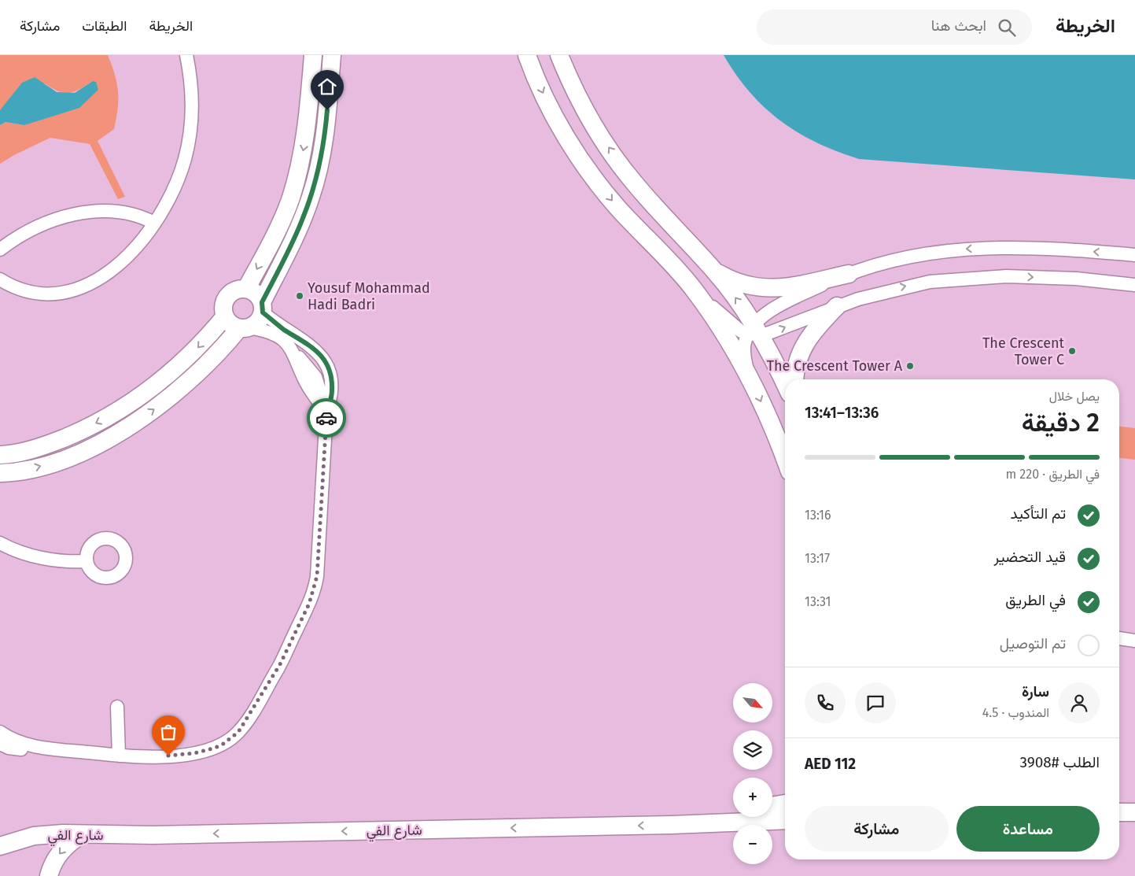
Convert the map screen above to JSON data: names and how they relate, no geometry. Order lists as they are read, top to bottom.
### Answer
{
  "streets": {
    "street": ["شارع الفي"]
  },
  "one_way": ["شارع الفي"],
  "places": ["Yousuf Mohammad Hadi Badri", "The Crescent Tower C", "The Crescent Tower A"],
  "north": "bottom right",
  "page": {
    "header": "الخريطة",
    "search": "ابحث هنا",
    "nav": ["الخريطة", "الطبقات", "مشاركة"],
    "heading": ["2 دقيقة", "يصل خلال", "13:36–13:41"],
    "panel": [
      "سارة",
      "المندوب · 4.5",
      "الطلب #3908",
      "AED 112"
    ],
    "bar": "في الطريق · 220 m",
    "list": [
      ["تم التأكيد", "13:16"],
      ["قيد التحضير", "13:17"],
      ["في الطريق", "13:31"],
      "تم التوصيل"
    ],
    "map_buttons": ["+", "−"],
    "buttons": ["مساعدة", "مشاركة"]
  }
}
